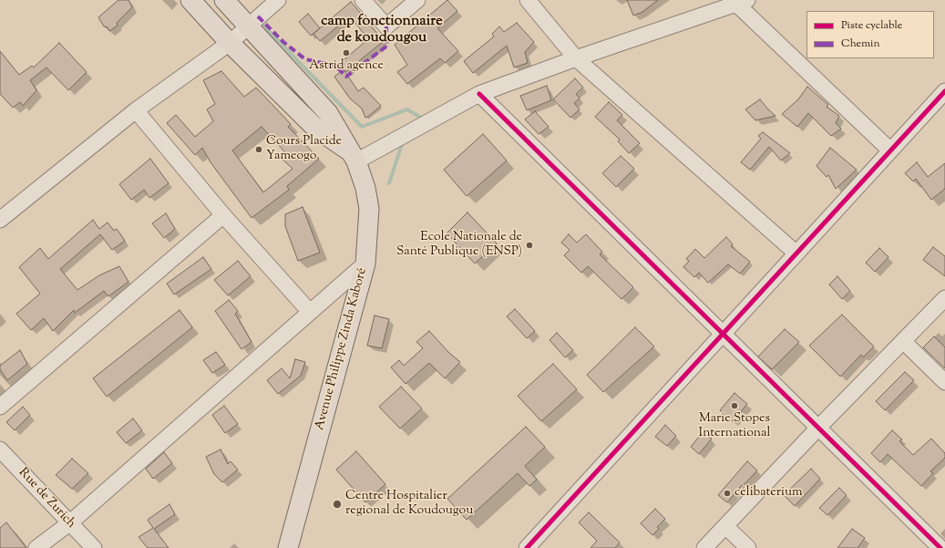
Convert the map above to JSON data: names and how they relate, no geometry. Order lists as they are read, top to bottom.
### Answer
{
  "streets": {
    "main road": ["Avenue Philippe Zinda Kaboré"],
    "street": ["Rue de Zurich"]
  },
  "districts": ["camp fonctionnaire de koudougou"],
  "places": [
    "Astrid agence",
    "Cours Placide Yameogo",
    "Ecole Nationale de Santé Publique (ENSP)",
    "Marie Stopes International",
    "célibaterium",
    "Centre Hospitalier regional de Koudougou"
  ],
  "legend": ["Piste cyclable", "Chemin"]
}
